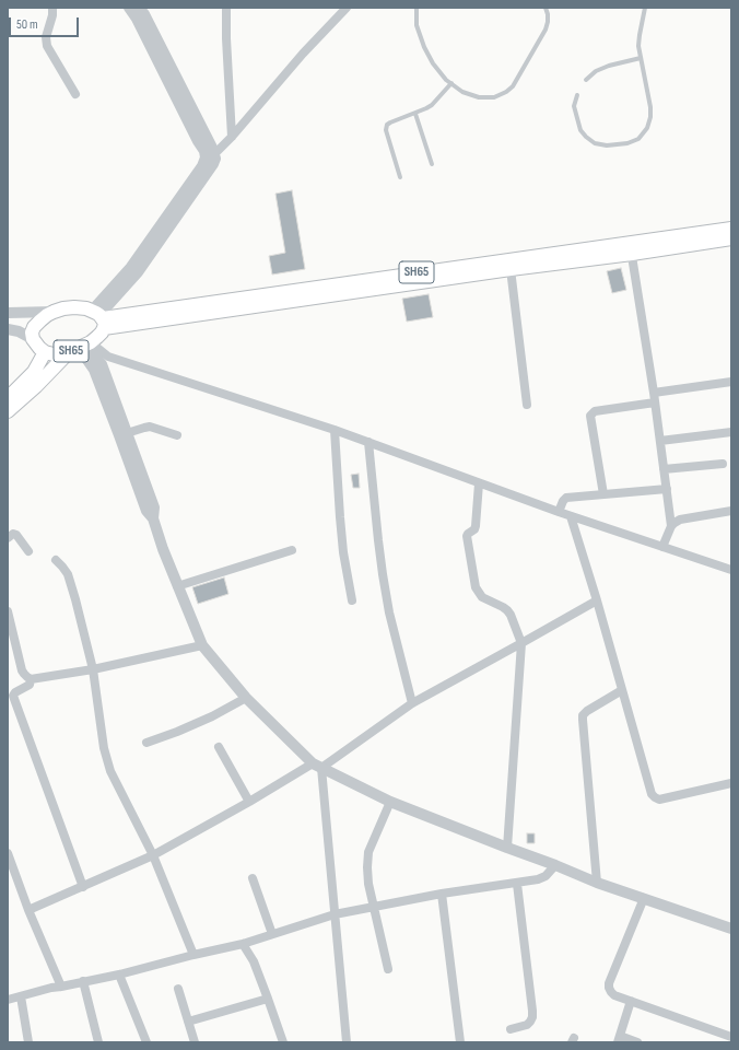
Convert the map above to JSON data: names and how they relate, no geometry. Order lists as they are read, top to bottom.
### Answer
{
  "streets": {
    "main road": ["SH65"]
  },
  "scale_bar": "50 m"
}
